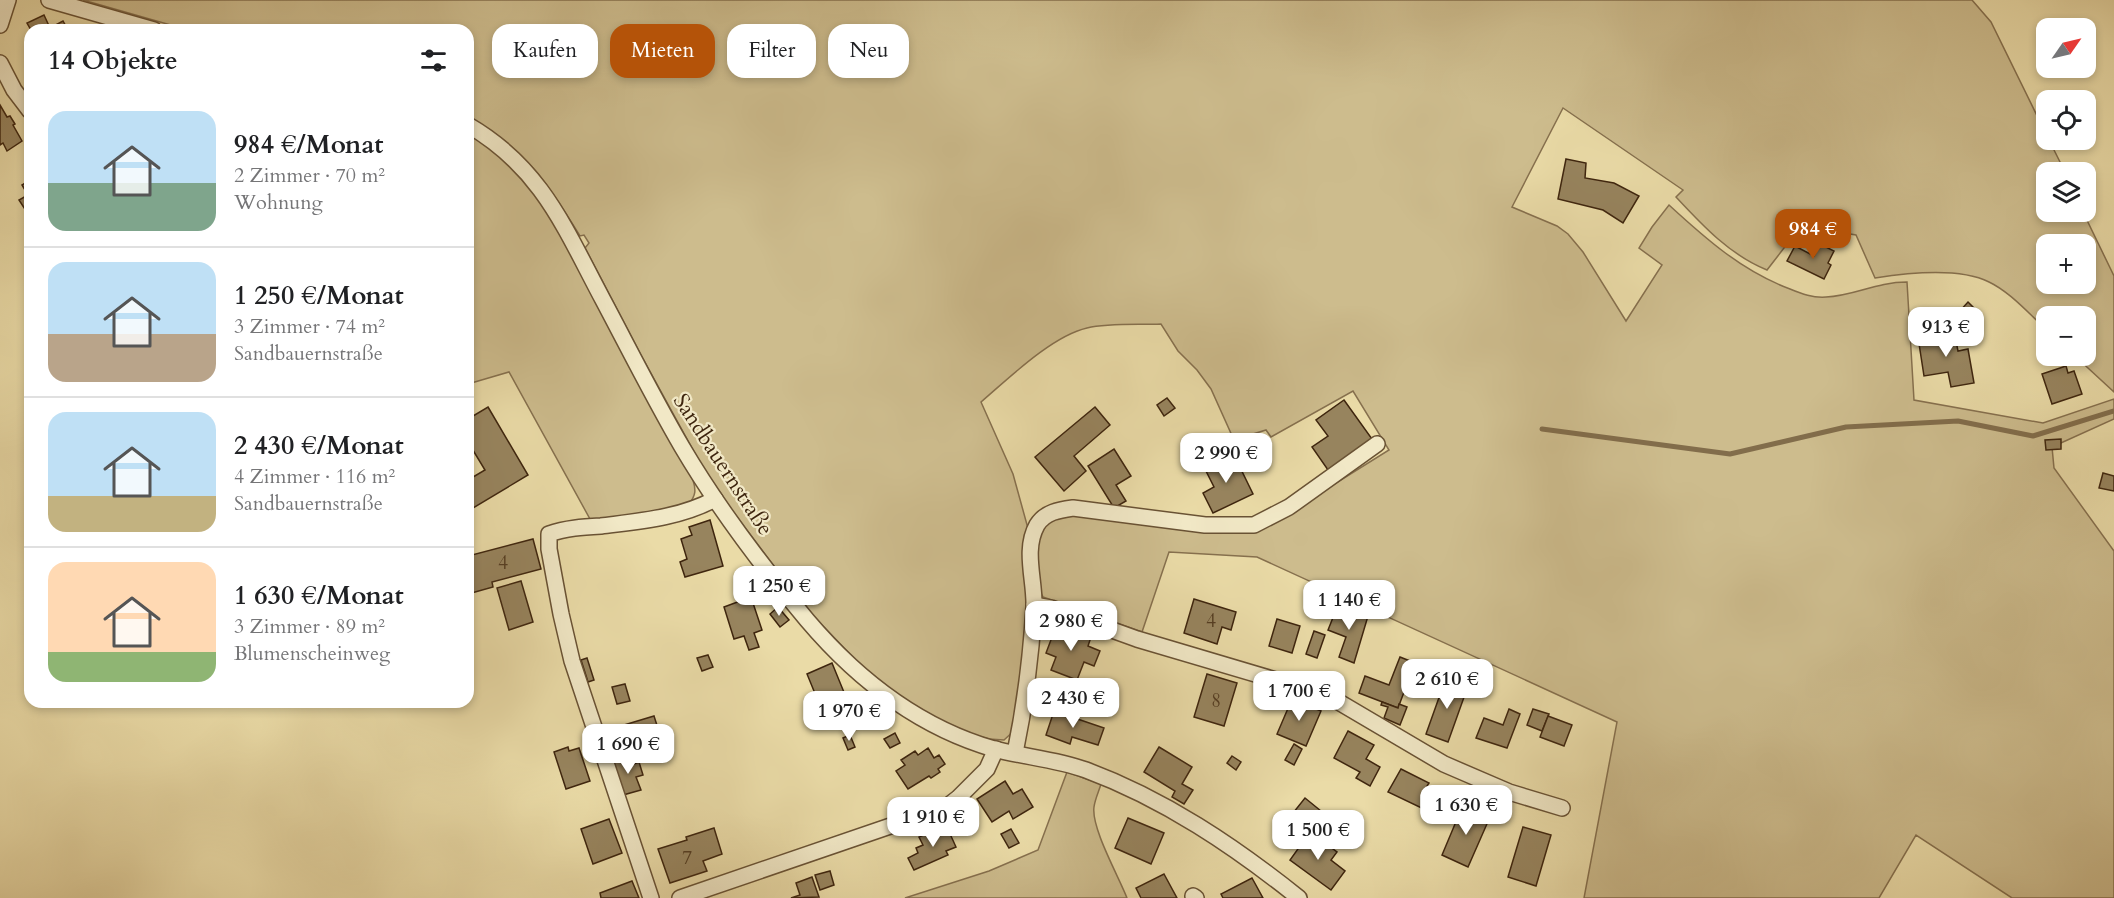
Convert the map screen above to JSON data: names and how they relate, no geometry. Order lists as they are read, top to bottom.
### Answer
{
  "streets": {
    "street": ["Sandbauernstraße"]
  },
  "house_numbers": [
    "4",
    "4",
    "8",
    "7"
  ],
  "north": "top right",
  "page": {
    "map_buttons": ["+", "−"],
    "chip": [
      "Kaufen",
      "Mieten",
      "Filter",
      "Neu"
    ],
    "heading": "14 Objekte",
    "list": [
      {
        "name": "984 €/Monat",
        "note": "2 Zimmer · 70 m² · Wohnung"
      },
      {
        "name": "1 250 €/Monat",
        "note": "3 Zimmer · 74 m² · Sandbauernstraße"
      },
      {
        "name": "2 430 €/Monat",
        "note": "4 Zimmer · 116 m² · Sandbauernstraße"
      },
      {
        "name": "1 630 €/Monat",
        "note": "3 Zimmer · 89 m² · Blumenscheinweg"
      }
    ],
    "price": [
      "984 €",
      "913 €",
      "2 990 €",
      "1 250 €",
      "1 140 €",
      "2 980 €",
      "2 610 €",
      "1 700 €",
      "2 430 €",
      "1 970 €",
      "1 690 €",
      "1 630 €",
      "1 910 €",
      "1 500 €"
    ]
  }
}
